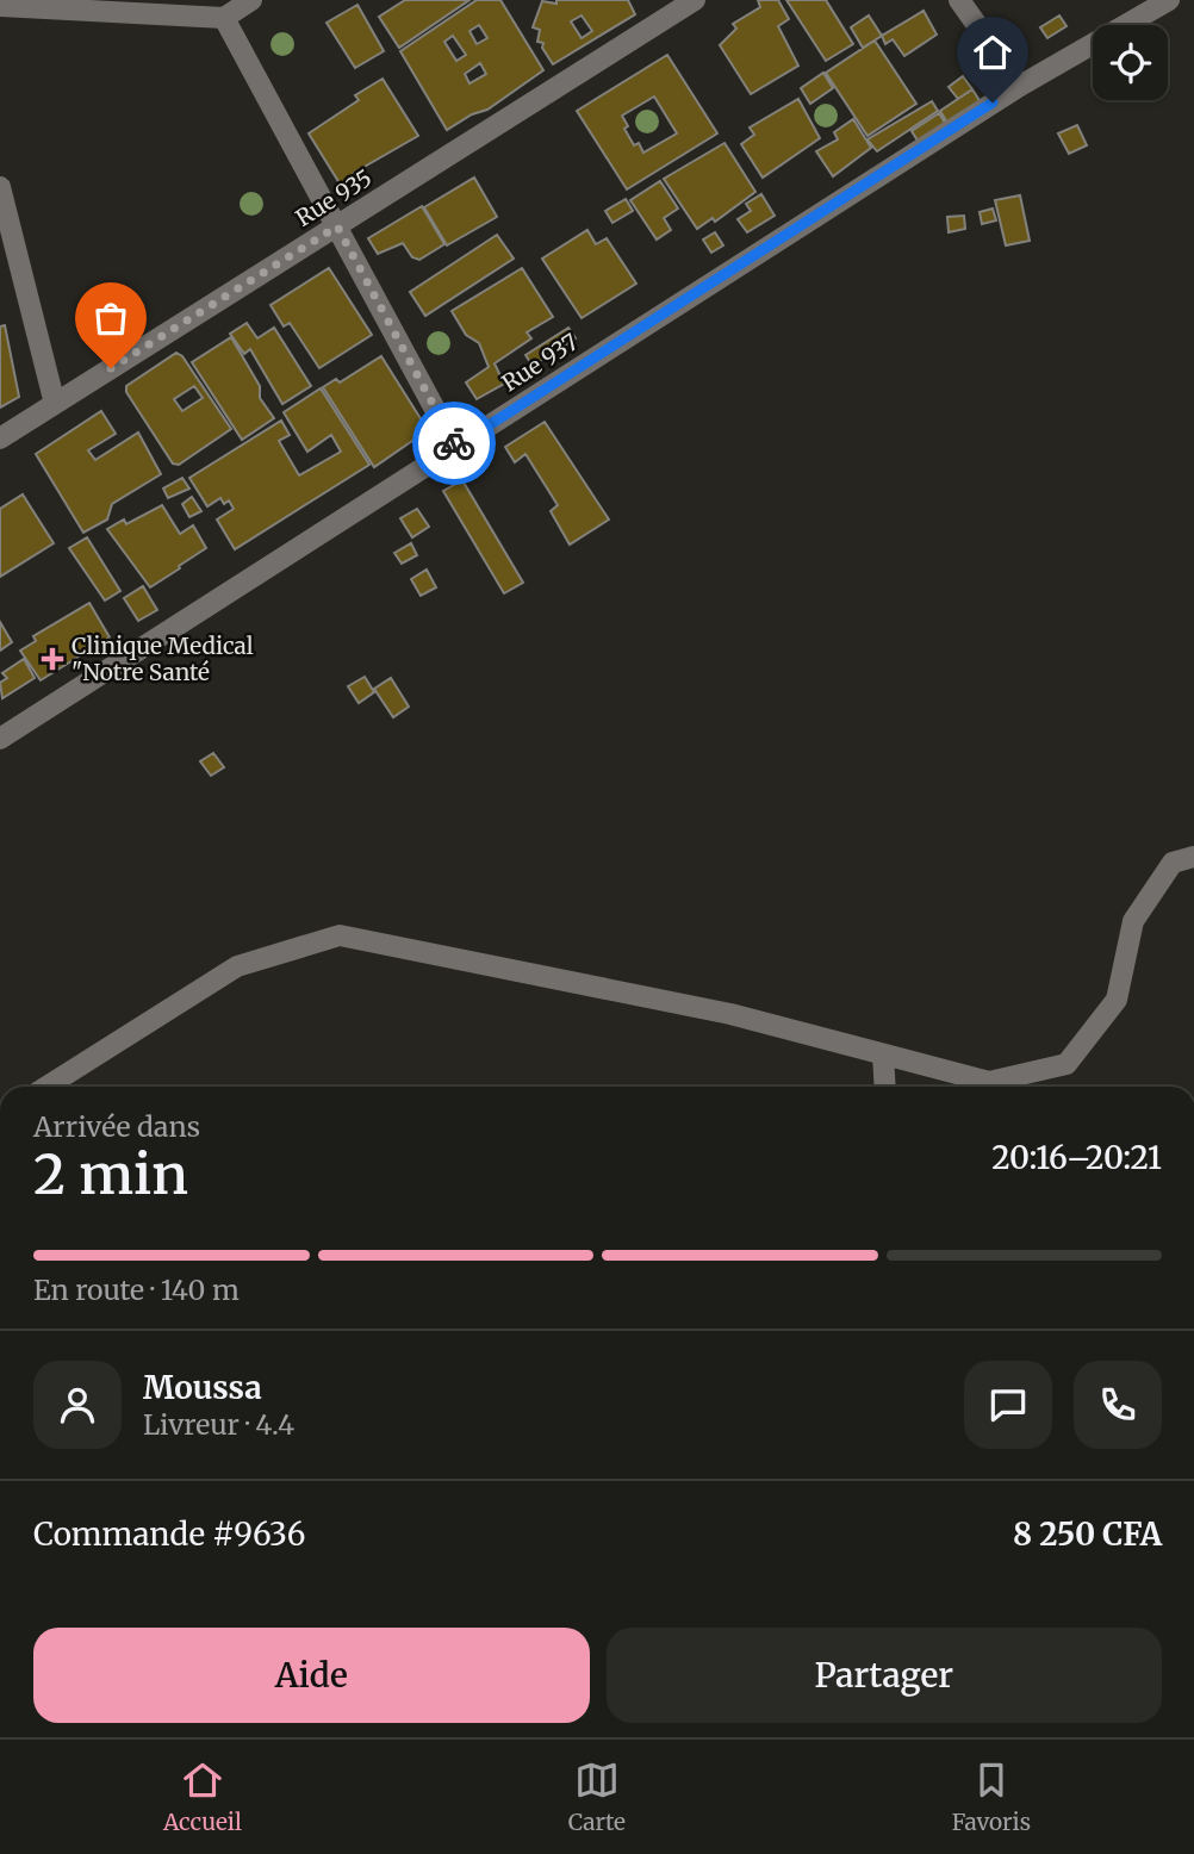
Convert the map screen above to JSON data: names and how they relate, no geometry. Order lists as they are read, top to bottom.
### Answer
{
  "streets": {
    "street": ["Rue 935", "Rue 937"]
  },
  "places": {
    "health": ["Clinique Medical \"Notre Santé"]
  },
  "page": {
    "heading": ["2 min", "Arrivée dans", "20:16–20:21"],
    "panel": [
      "Moussa",
      "Livreur · 4.4",
      "Commande #9636",
      "8 250 CFA"
    ],
    "bar": "En route · 140 m",
    "buttons": ["Aide", "Partager"],
    "tabs": ["Accueil", "Carte", "Favoris"]
  }
}
